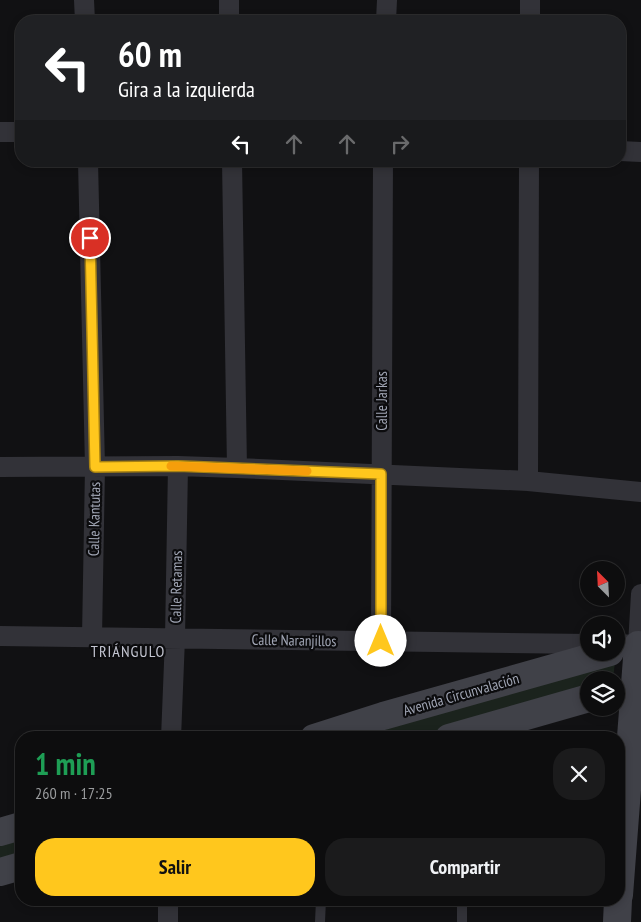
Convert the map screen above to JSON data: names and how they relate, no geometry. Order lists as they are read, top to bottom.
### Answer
{
  "streets": {
    "main road": ["Avenida Circunvalación"],
    "street": [
      "Calle Jarkas",
      "Calle Kantutas",
      "Calle Retamas",
      "Calle Naranjillos"
    ]
  },
  "crossings": [
    ["Calle Jarkas", "Calle Naranjillos"],
    ["Calle Kantutas", "Calle Naranjillos"],
    ["Calle Retamas", "Calle Naranjillos"]
  ],
  "districts": ["TRIÁNGULO"],
  "north": "top left",
  "page": {
    "turn": ["60 m", "Gira a la izquierda"],
    "heading": ["1 min", "260 m · 17:25"],
    "buttons": ["Salir", "Compartir"]
  }
}
